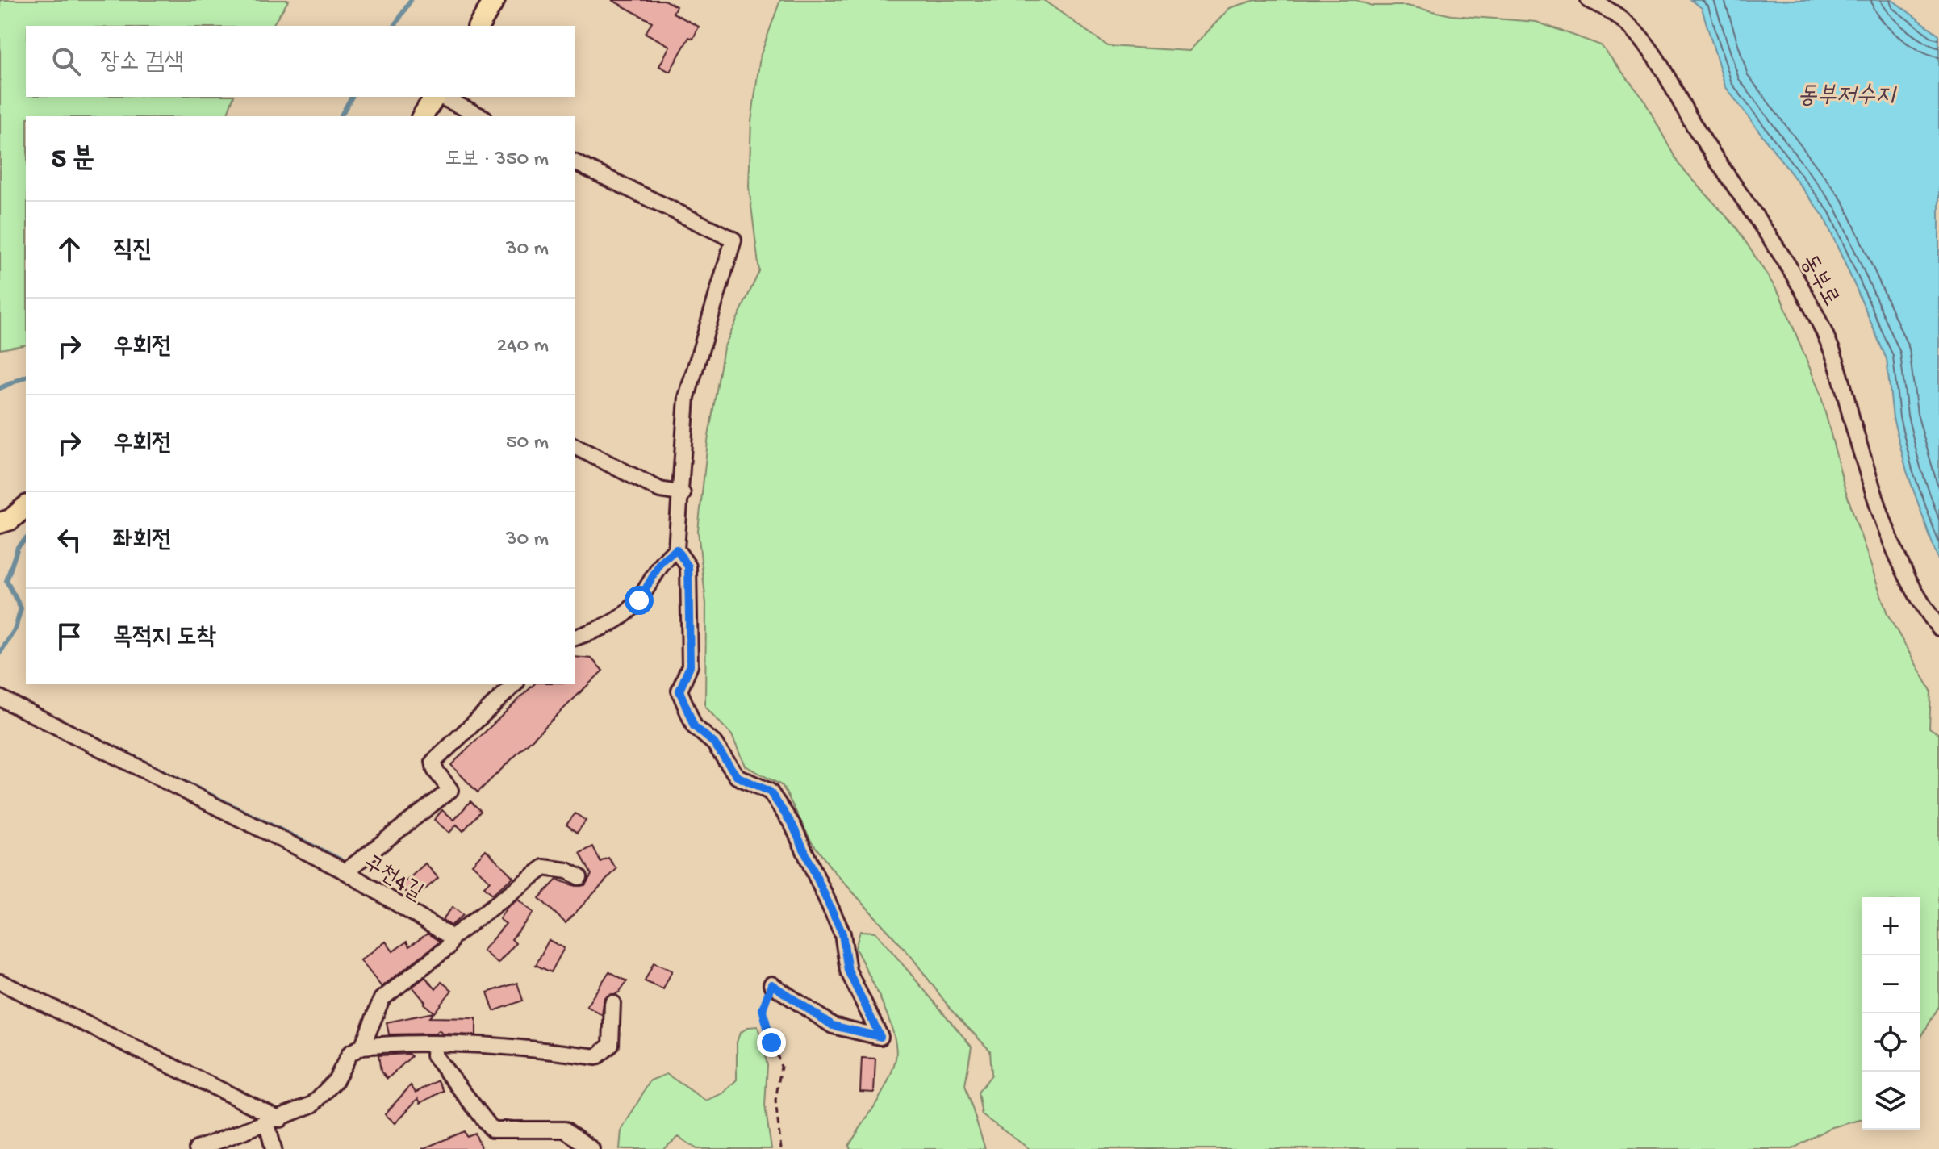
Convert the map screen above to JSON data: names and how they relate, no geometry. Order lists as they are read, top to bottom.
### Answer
{
  "streets": {
    "street": ["동부로", "구천4길"]
  },
  "water": ["동부저수지"],
  "page": {
    "search": "장소 검색",
    "heading": ["5 분", "도보 · 350 m"],
    "list": [
      ["직진", "30 m"],
      ["우회전", "240 m"],
      ["우회전", "50 m"],
      ["좌회전", "30 m"],
      "목적지 도착"
    ],
    "map_buttons": ["+", "−"]
  }
}
